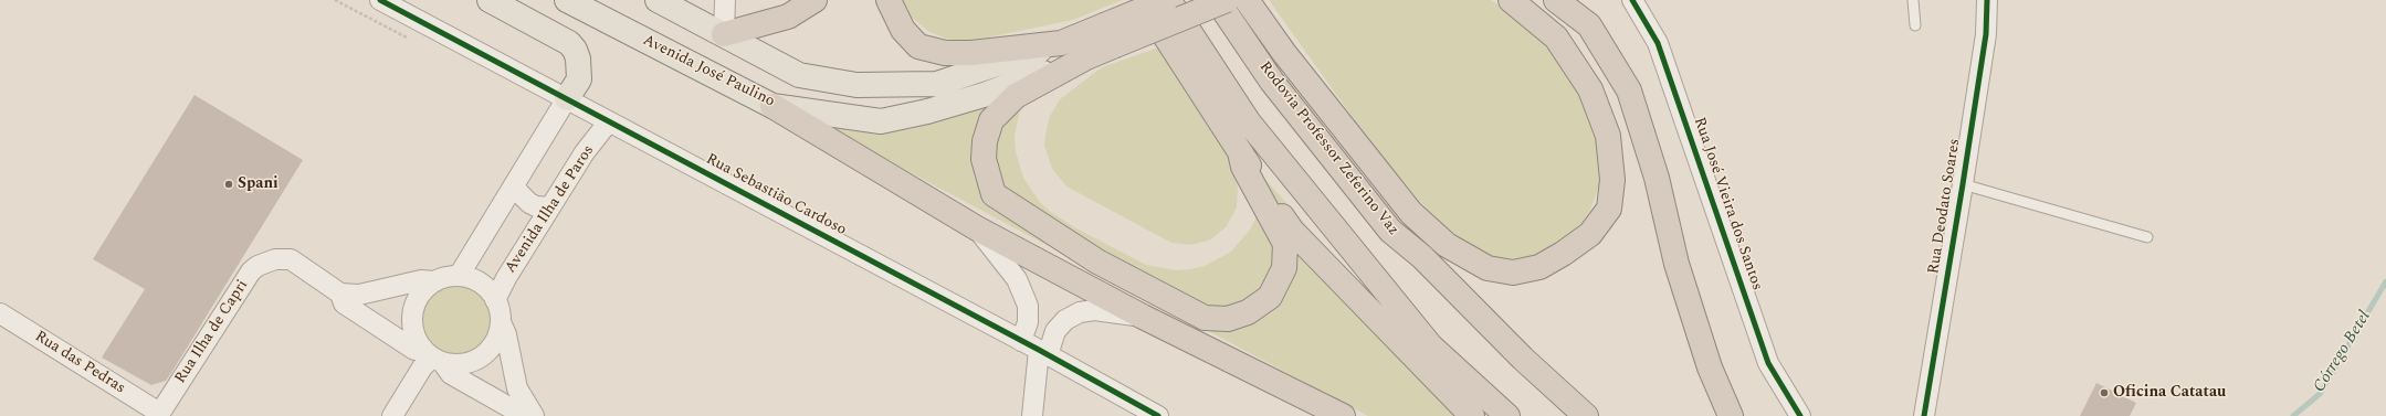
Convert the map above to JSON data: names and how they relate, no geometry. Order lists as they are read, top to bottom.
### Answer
{
  "streets": {
    "highway": ["Rodovia Professor Zeferino Vaz"],
    "main road": ["Avenida José Paulino"],
    "street": [
      "Rua Sebastião Cardoso",
      "Rua José Vieira dos Santos",
      "Rua Deodato Soares",
      "Avenida Ilha de Paros",
      "Rua Ilha de Capri",
      "Rua das Pedras"
    ]
  },
  "crossings": [
    ["Rua Sebastião Cardoso", "Avenida Ilha de Paros"],
    ["Rua Ilha de Capri", "Rua das Pedras"]
  ],
  "water": ["Córrego Betel"],
  "places": ["Spani", "Oficina Catatau"]
}
